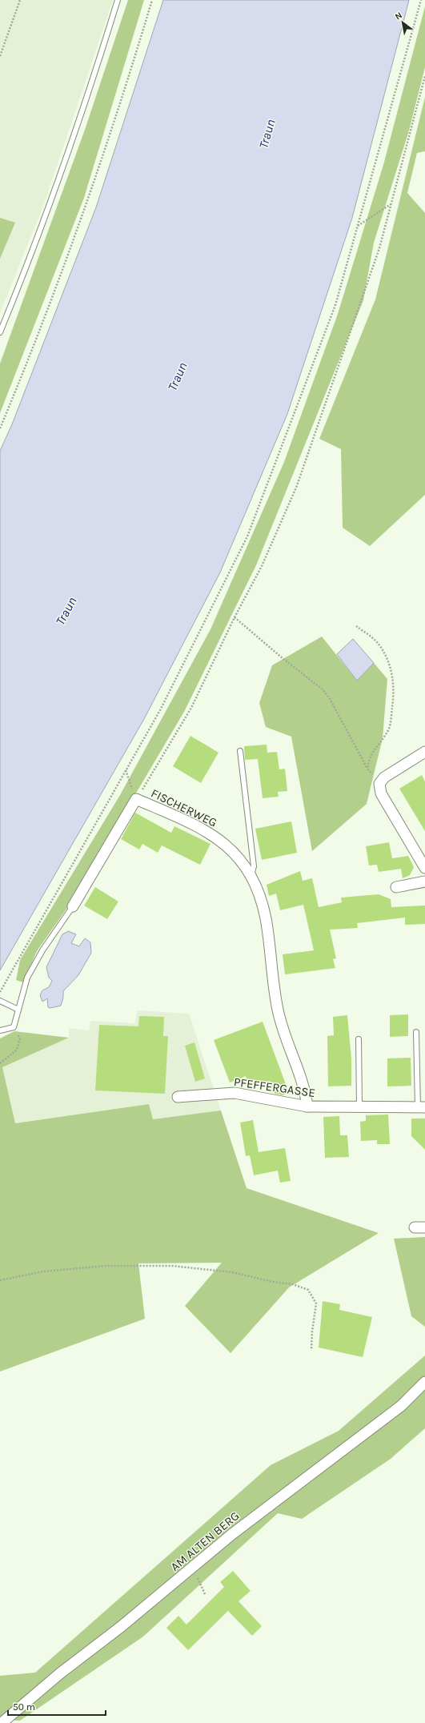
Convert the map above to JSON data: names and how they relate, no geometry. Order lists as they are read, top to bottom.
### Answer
{
  "streets": {
    "street": ["FISCHERWEG", "PFEFFERGASSE", "AM ALTEN BERG"]
  },
  "crossings": [
    ["FISCHERWEG", "PFEFFERGASSE"]
  ],
  "water": ["Traun"],
  "scale_bar": "50 m",
  "north": "top left"
}
